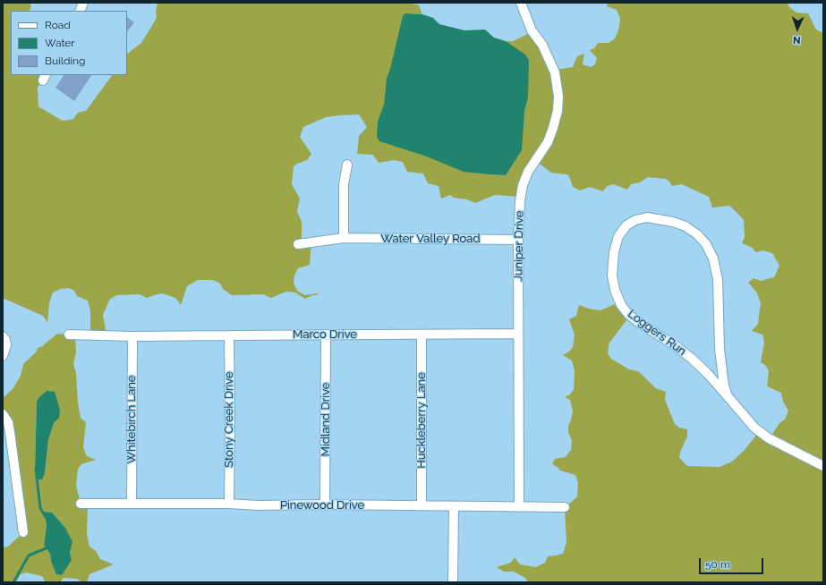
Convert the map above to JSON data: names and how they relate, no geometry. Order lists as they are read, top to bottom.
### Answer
{
  "streets": {
    "street": [
      "Water Valley Road",
      "Juniper Drive",
      "Loggers Run",
      "Marco Drive",
      "Whitebirch Lane",
      "Stony Creek Drive",
      "Midland Drive",
      "Huckleberry Lane",
      "Pinewood Drive"
    ]
  },
  "crossings": [
    ["Water Valley Road", "Juniper Drive"],
    ["Juniper Drive", "Marco Drive"],
    ["Juniper Drive", "Pinewood Drive"],
    ["Marco Drive", "Whitebirch Lane"],
    ["Marco Drive", "Stony Creek Drive"],
    ["Marco Drive", "Midland Drive"],
    ["Marco Drive", "Huckleberry Lane"],
    ["Whitebirch Lane", "Pinewood Drive"],
    ["Stony Creek Drive", "Pinewood Drive"],
    ["Midland Drive", "Pinewood Drive"],
    ["Huckleberry Lane", "Pinewood Drive"]
  ],
  "legend": ["Road", "Water", "Building"],
  "scale_bar": "50 m",
  "north": "bottom"
}
